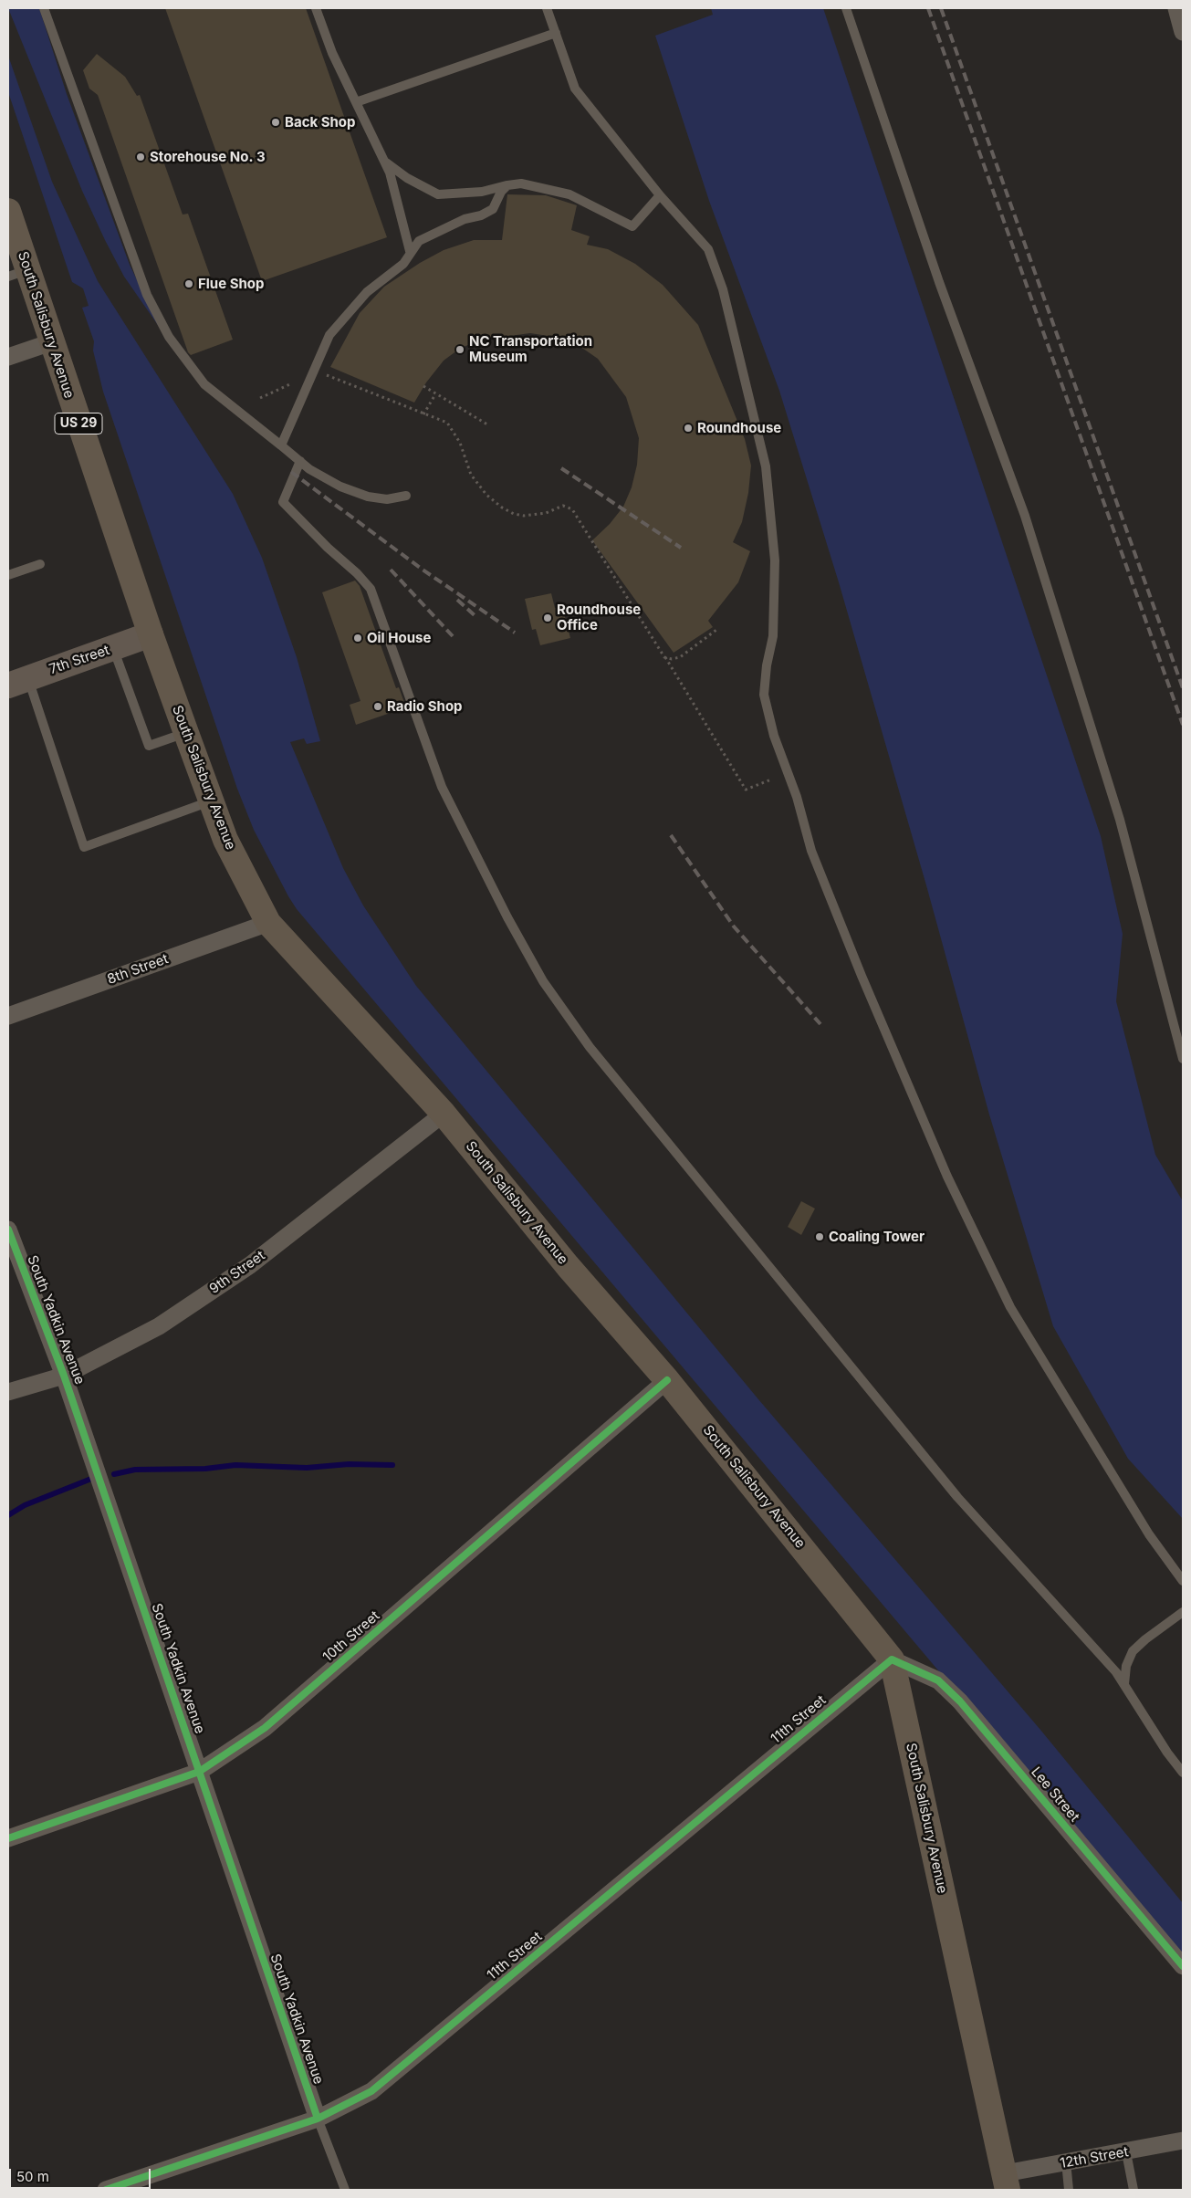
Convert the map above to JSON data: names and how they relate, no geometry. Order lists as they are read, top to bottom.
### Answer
{
  "streets": {
    "main road": ["South Salisbury Avenue", "US 29"],
    "street": [
      "7th Street",
      "8th Street",
      "9th Street",
      "South Yadkin Avenue",
      "10th Street",
      "11th Street",
      "Lee Street",
      "12th Street"
    ]
  },
  "crossings": [
    ["South Salisbury Avenue", "7th Street"],
    ["South Salisbury Avenue", "8th Street"],
    ["South Salisbury Avenue", "9th Street"],
    ["South Salisbury Avenue", "10th Street"],
    ["South Salisbury Avenue", "11th Street"],
    ["South Salisbury Avenue", "Lee Street"],
    ["South Salisbury Avenue", "12th Street"],
    ["9th Street", "South Yadkin Avenue"],
    ["South Yadkin Avenue", "10th Street"],
    ["South Yadkin Avenue", "11th Street"],
    ["11th Street", "Lee Street"]
  ],
  "places": [
    "Back Shop",
    "Storehouse No. 3",
    "Flue Shop",
    "NC Transportation Museum",
    "Roundhouse",
    "Roundhouse Office",
    "Oil House",
    "Radio Shop",
    "Coaling Tower"
  ],
  "scale_bar": "50 m"
}
